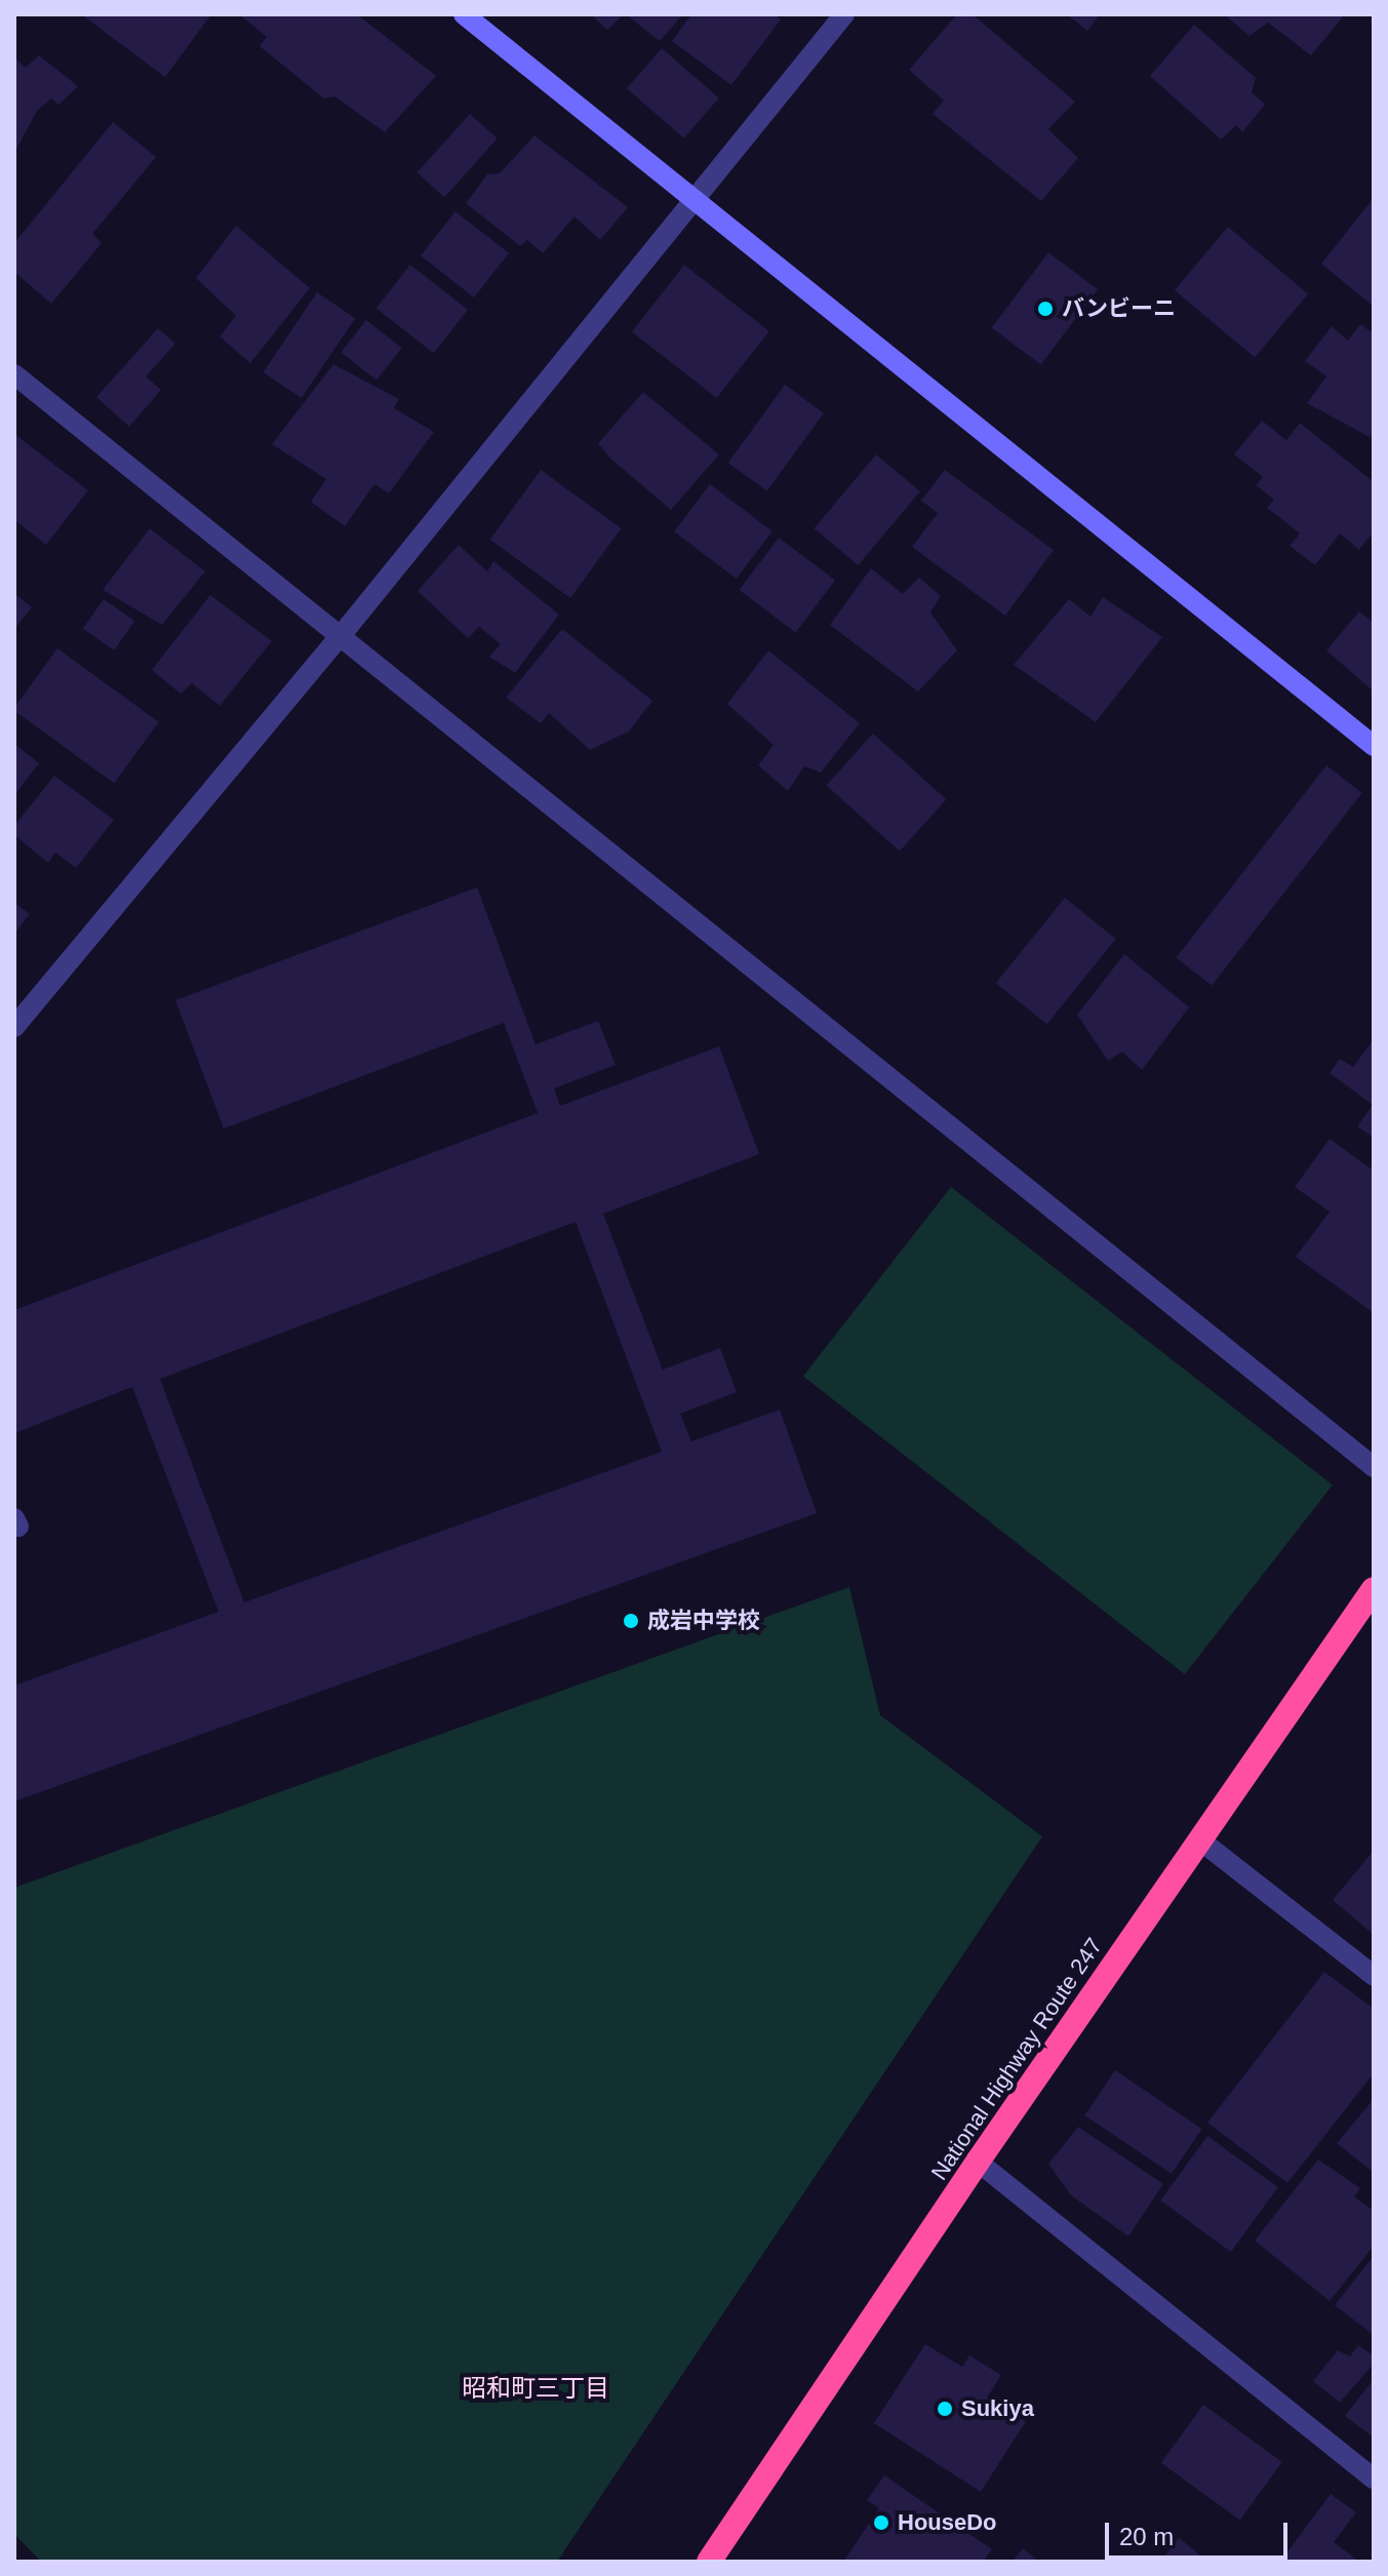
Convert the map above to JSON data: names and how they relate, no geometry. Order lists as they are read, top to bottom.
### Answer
{
  "streets": {
    "highway": ["National Highway Route 247"]
  },
  "districts": ["昭和町三丁目"],
  "places": [
    "バンビーニ",
    "成岩中学校",
    "Sukiya",
    "HouseDo"
  ],
  "scale_bar": "20 m"
}
